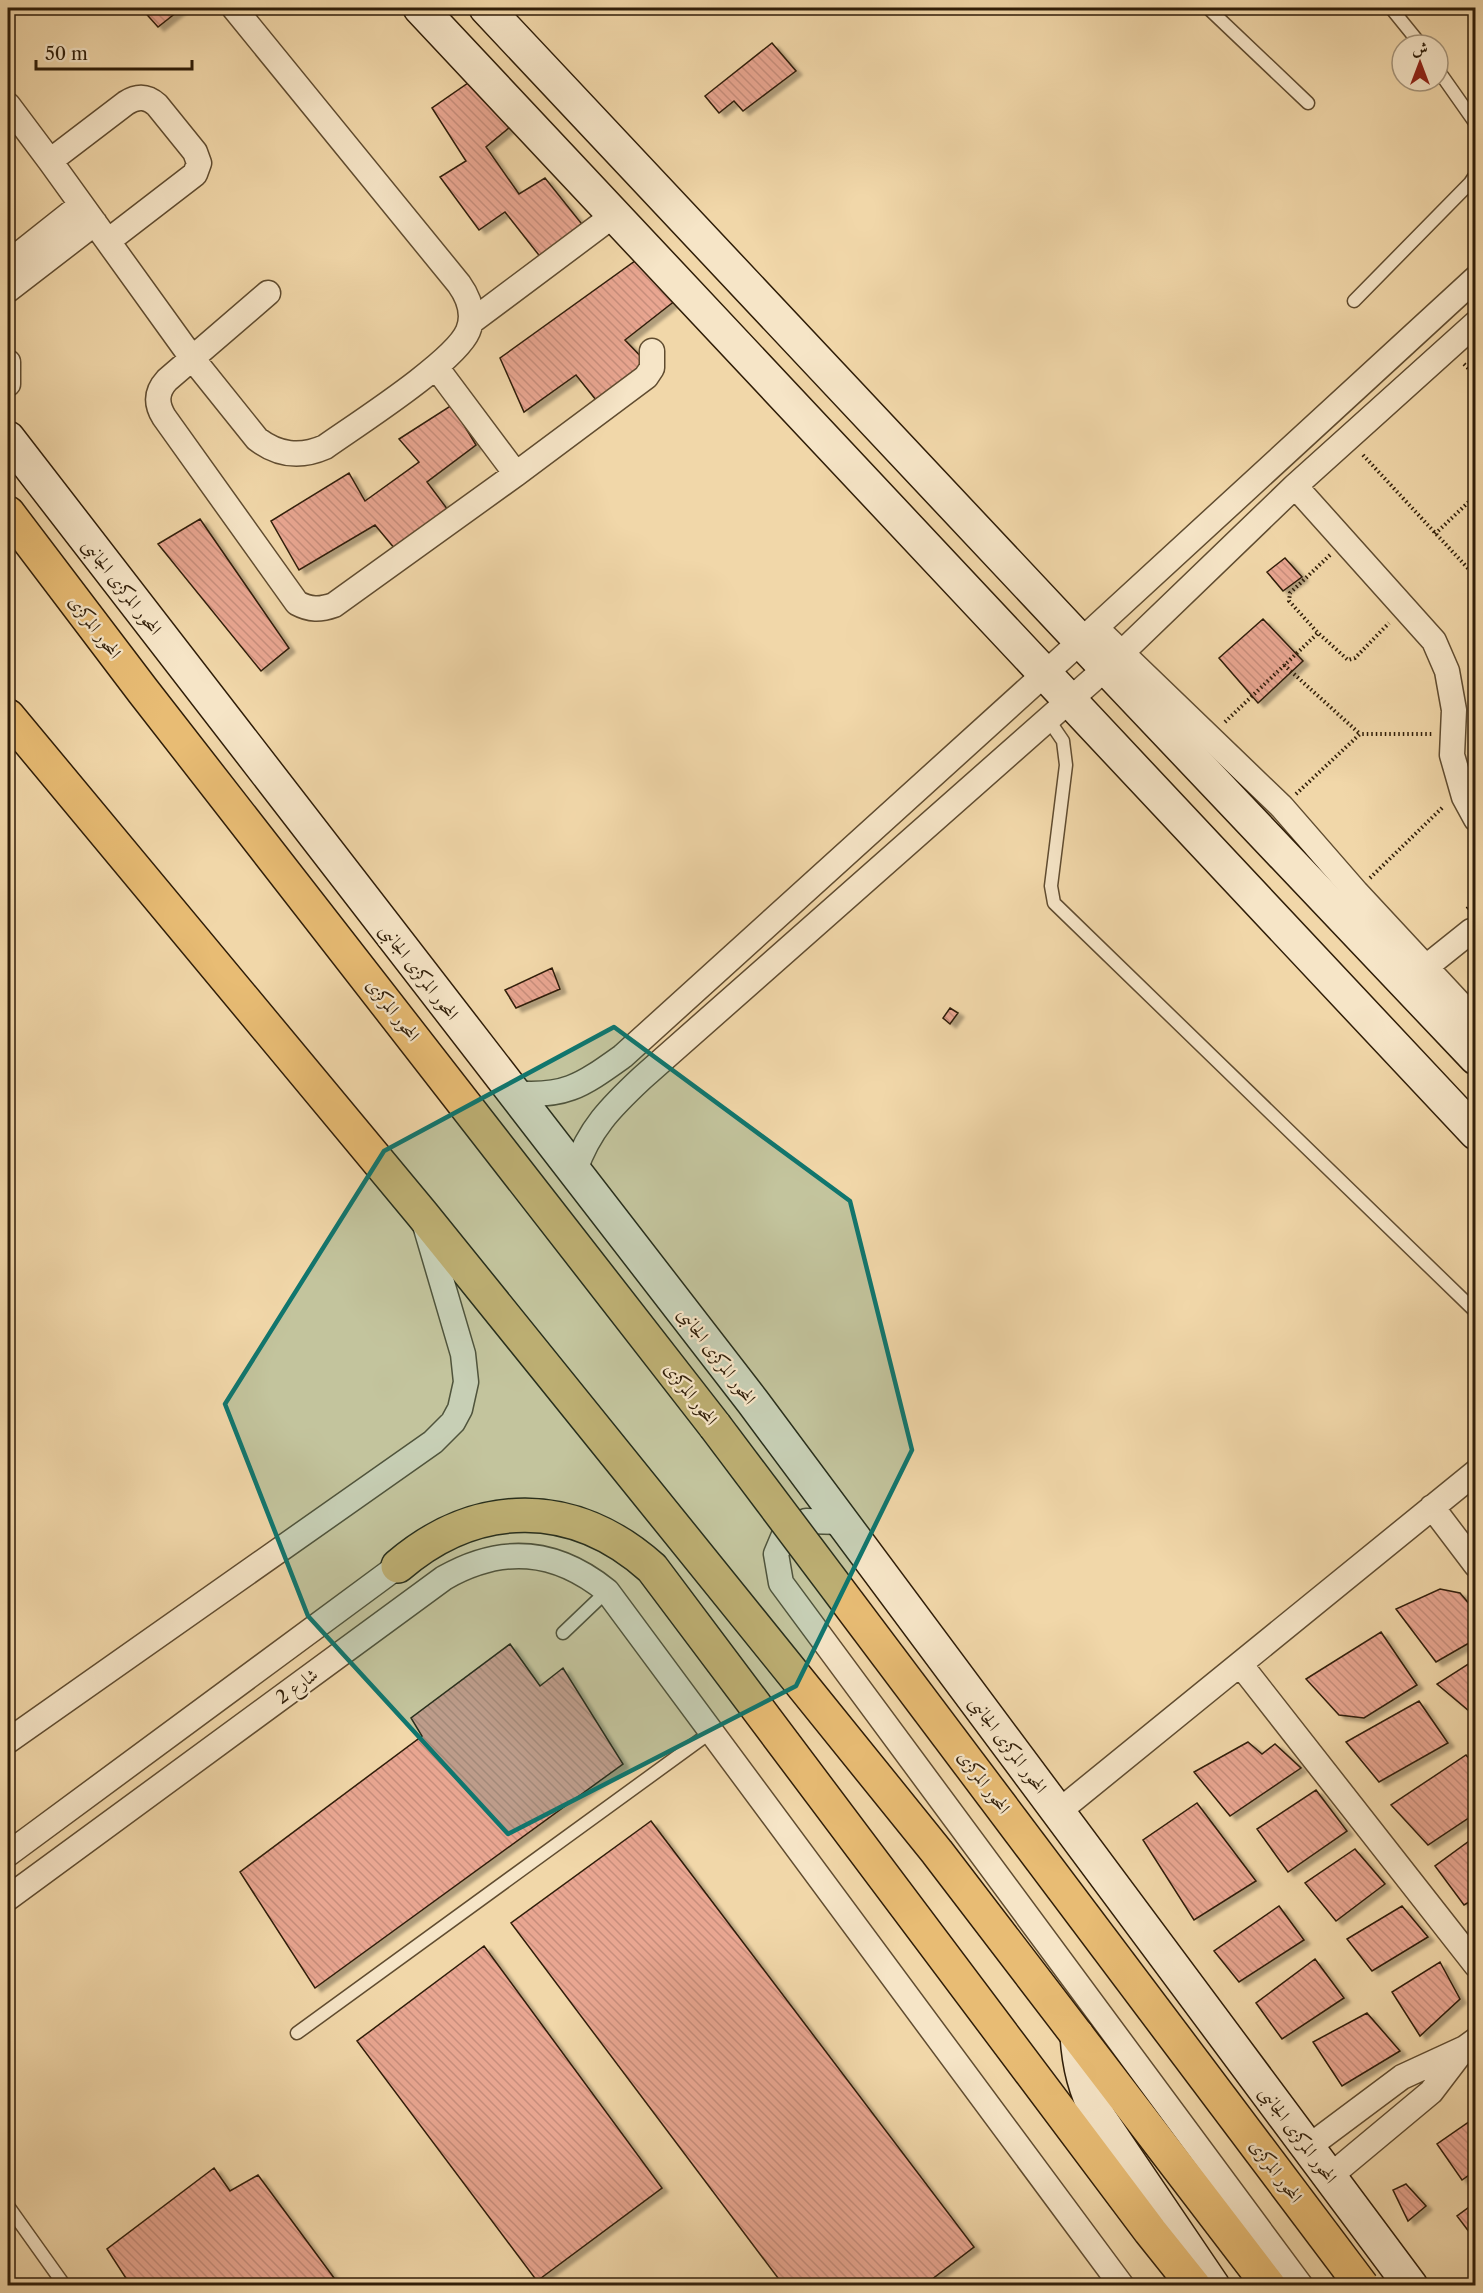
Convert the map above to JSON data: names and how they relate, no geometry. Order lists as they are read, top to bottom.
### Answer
{
  "streets": {
    "highway": ["المحور المركزى"],
    "street": ["المحور المركزى الجانبى", "شارع 2"]
  },
  "scale_bar": "50 m",
  "north": "top"
}
